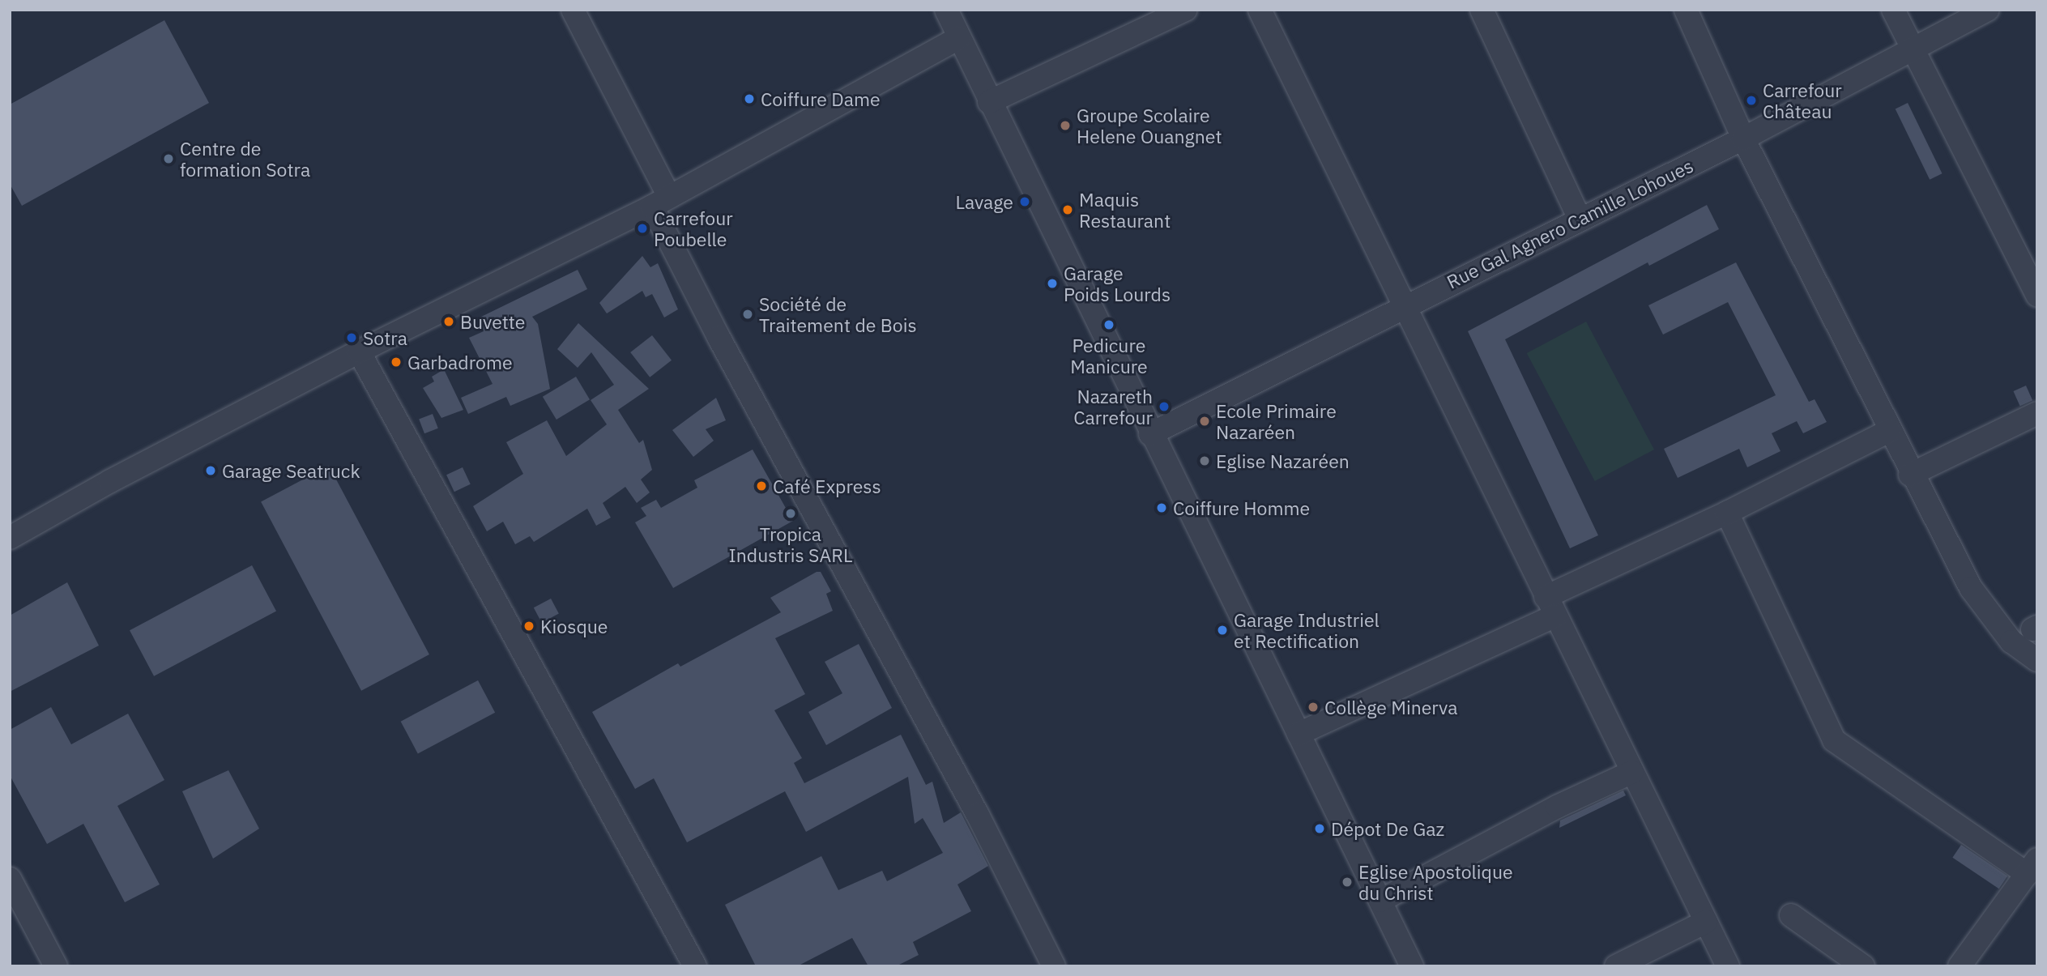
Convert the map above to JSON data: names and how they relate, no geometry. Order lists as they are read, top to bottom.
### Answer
{
  "streets": {
    "street": ["Rue Gal Agnero Camille Lohoues"]
  },
  "places": [
    "Coiffure Dame",
    "Carrefour Château",
    "Groupe Scolaire Helene Ouangnet",
    "Centre de formation Sotra",
    "Lavage",
    "Maquis Restaurant",
    "Carrefour Poubelle",
    "Garage Poids Lourds",
    "Société de Traitement de Bois",
    "Buvette",
    "Pedicure Manicure",
    "Sotra",
    "Garbadrome",
    "Nazareth Carrefour",
    "Ecole Primaire Nazaréen",
    "Eglise Nazaréen",
    "Garage Seatruck",
    "Café Express",
    "Coiffure Homme",
    "Tropica Industris SARL",
    "Kiosque",
    "Garage Industriel et Rectification",
    "Collège Minerva",
    "Dépot De Gaz",
    "Eglise Apostolique du Christ"
  ]
}
